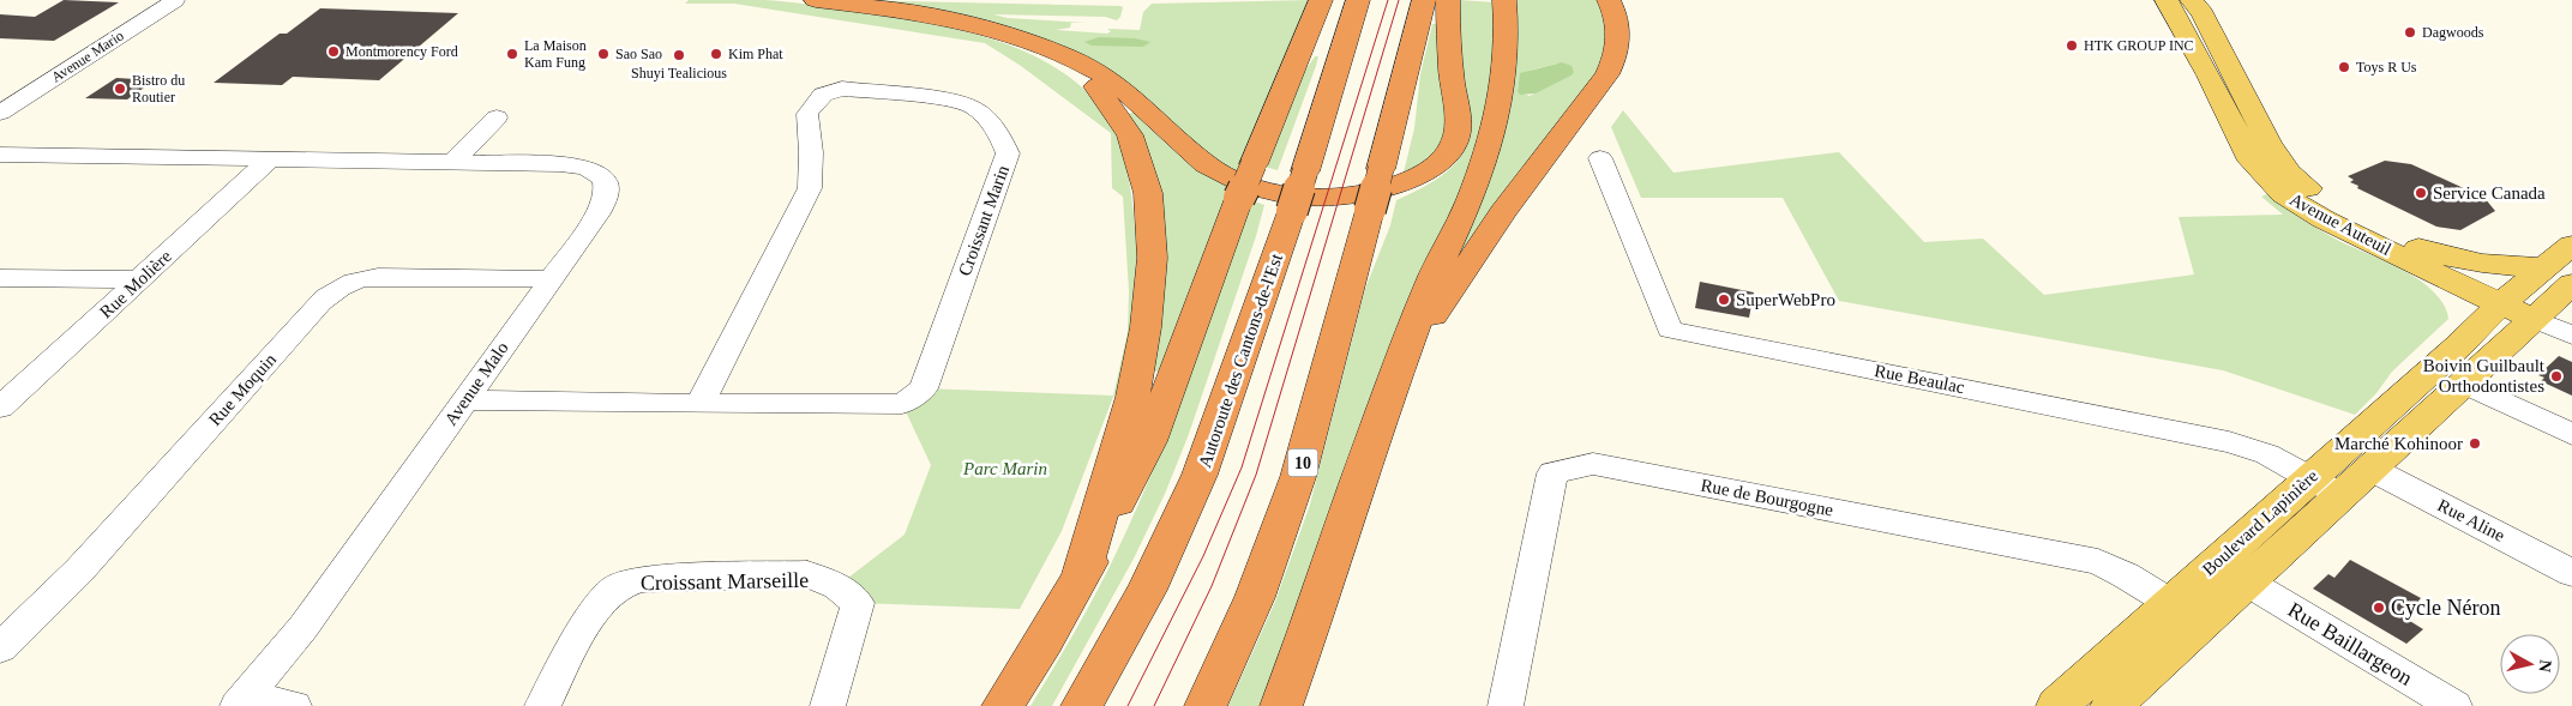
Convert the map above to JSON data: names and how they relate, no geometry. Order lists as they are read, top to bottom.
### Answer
{
  "streets": {
    "highway": ["Autoroute des Cantons-de-l'Est", "10"],
    "main road": ["Avenue Auteuil", "Boulevard Lapinière"],
    "street": [
      "Avenue Mario",
      "Croissant Marin",
      "Rue Molière",
      "Rue Beaulac",
      "Avenue Malo",
      "Rue Moquin",
      "Rue de Bourgogne",
      "Rue Aline",
      "Croissant Marseille",
      "Rue Baillargeon"
    ]
  },
  "crossings": [
    ["Croissant Marin", "Avenue Malo"],
    ["Avenue Auteuil", "Boulevard Lapinière"],
    ["Rue Molière", "Avenue Malo"],
    ["Rue Beaulac", "Boulevard Lapinière"],
    ["Avenue Malo", "Rue Moquin"],
    ["Rue de Bourgogne", "Boulevard Lapinière"],
    ["Rue Aline", "Boulevard Lapinière"],
    ["Boulevard Lapinière", "Rue Baillargeon"]
  ],
  "parks": ["Parc Marin"],
  "places": [
    "Dagwoods",
    "HTK GROUP INC",
    "Montmorency Ford",
    "La Maison Kam Fung",
    "Sao Sao",
    "Kim Phat",
    "Shuyi Tealicious",
    "Toys R Us",
    "Bistro du Routier",
    "Service Canada",
    "SuperWebPro",
    "Boivin Guilbault Orthodontistes",
    "Marché Kohinoor",
    "Cycle Néron"
  ],
  "north": "right"
}
